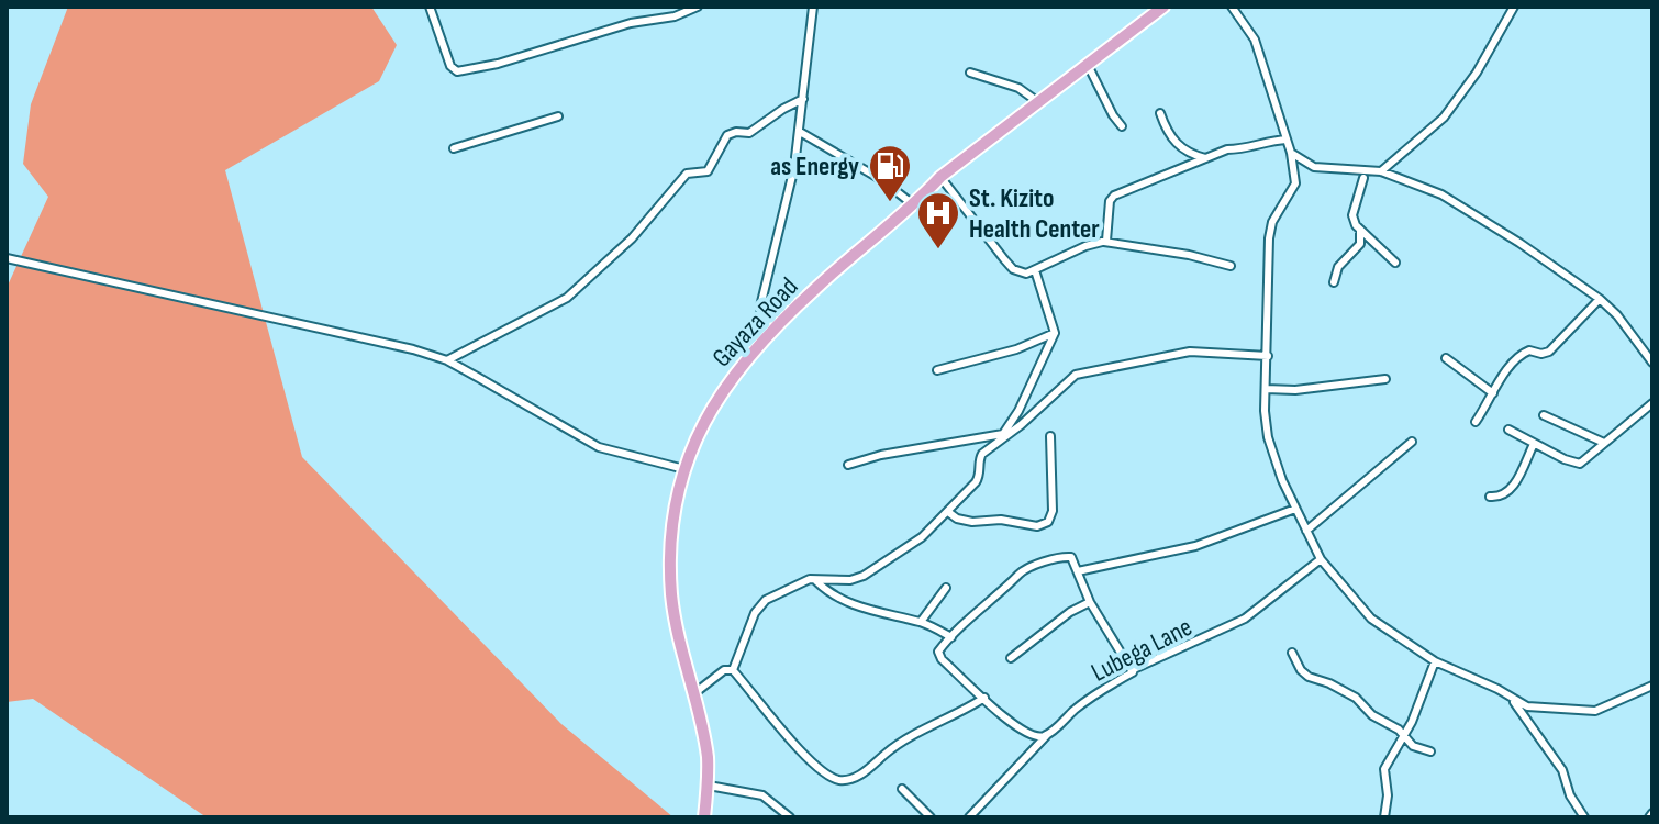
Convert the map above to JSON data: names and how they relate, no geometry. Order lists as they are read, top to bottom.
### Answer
{
  "streets": {
    "main road": ["Gayaza Road"],
    "street": ["Lubega Lane"]
  },
  "places": {
    "fuel station": ["as Energy"],
    "hospital": ["St. Kizito Health Center"]
  }
}
